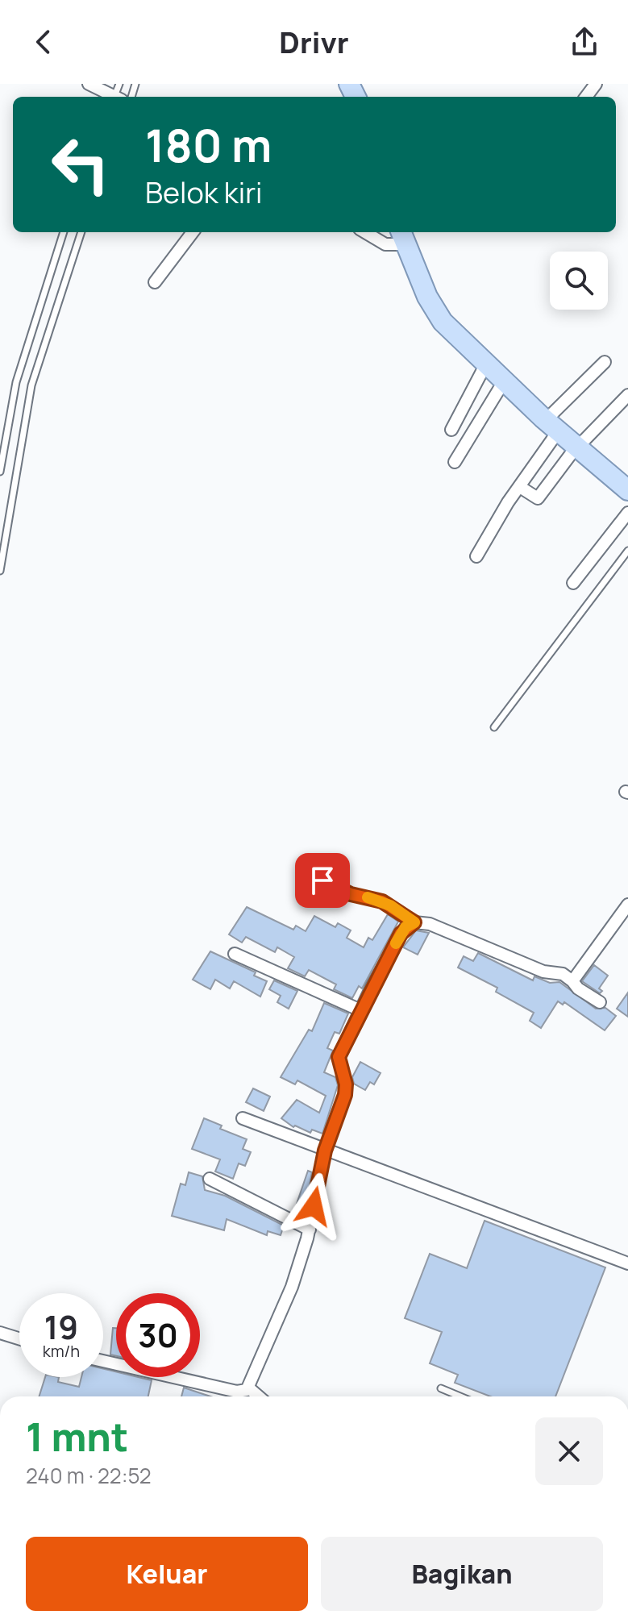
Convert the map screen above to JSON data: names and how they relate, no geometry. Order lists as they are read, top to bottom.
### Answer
{
  "page": {
    "header": "Drivr",
    "turn": ["180 m", "Belok kiri"],
    "speed": "19 km/h",
    "limit": "30",
    "heading": ["1 mnt", "240 m · 22:52"],
    "buttons": ["Keluar", "Bagikan"]
  }
}
